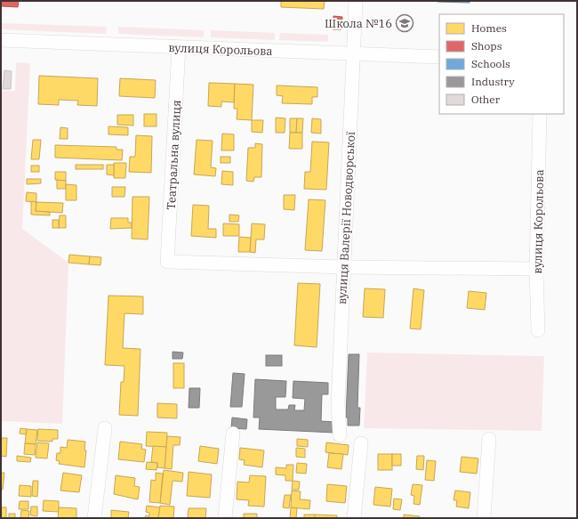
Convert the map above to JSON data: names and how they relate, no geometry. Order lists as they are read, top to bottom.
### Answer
{
  "streets": {
    "street": ["вулиця Корольова", "Театральна вулиця", "вулиця Валерії Новодворської"]
  },
  "crossings": [
    ["вулиця Корольова", "Театральна вулиця"],
    ["вулиця Корольова", "вулиця Валерії Новодворської"],
    ["Театральна вулиця", "вулиця Валерії Новодворської"]
  ],
  "places": {
    "school or university": ["Школа №16"]
  },
  "legend": [
    "Homes",
    "Shops",
    "Schools",
    "Industry",
    "Other"
  ]
}
